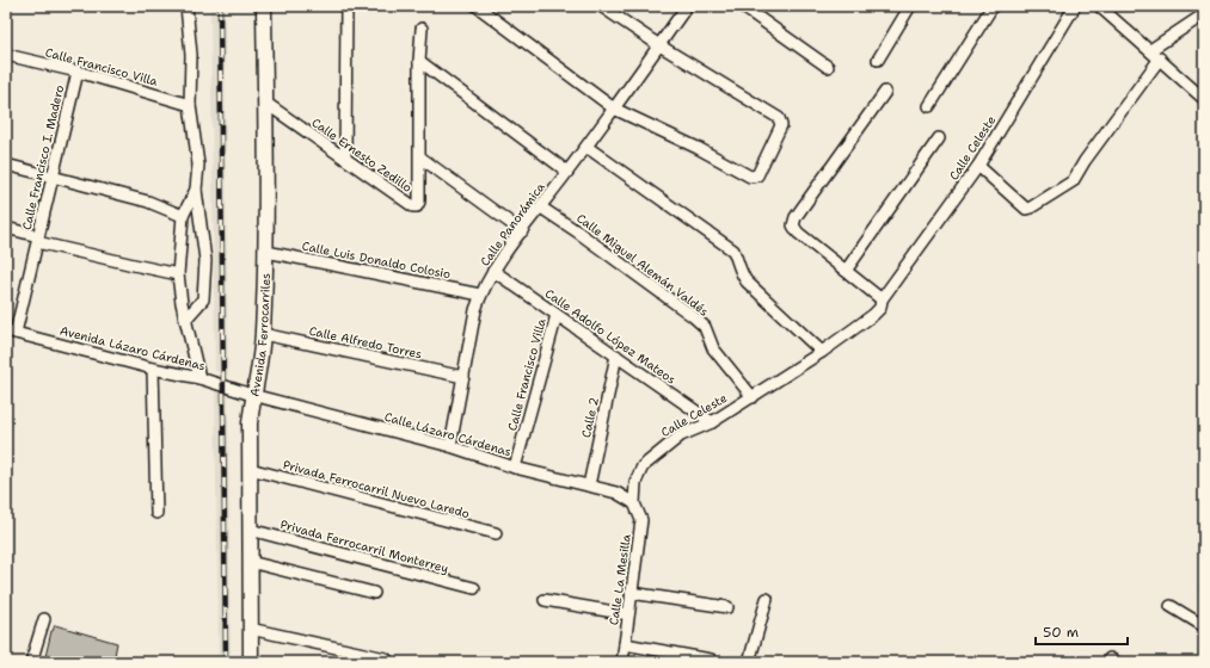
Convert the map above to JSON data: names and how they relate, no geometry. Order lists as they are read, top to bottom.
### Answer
{
  "streets": {
    "street": [
      "Calle Francisco Villa",
      "Calle Celeste",
      "Calle Ernesto Zedillo",
      "Calle Francisco I. Madero",
      "Calle Panorámica",
      "Calle Luis Donaldo Colosio",
      "Calle Miguel Alemán Valdés",
      "Avenida Ferrocarriles",
      "Calle Adolfo López Mateos",
      "Calle Alfredo Torres",
      "Avenida Lázaro Cárdenas",
      "Calle 2",
      "Calle Lázaro Cárdenas",
      "Privada Ferrocarril Nuevo Laredo",
      "Privada Ferrocarril Monterrey",
      "Calle La Mesilla"
    ]
  },
  "crossings": [
    ["Calle Francisco Villa", "Calle Francisco I. Madero"],
    ["Calle Francisco Villa", "Calle Adolfo López Mateos"],
    ["Calle Francisco Villa", "Calle Lázaro Cárdenas"],
    ["Calle Celeste", "Calle Miguel Alemán Valdés"],
    ["Calle Celeste", "Calle Adolfo López Mateos"],
    ["Calle Celeste", "Calle Lázaro Cárdenas"],
    ["Calle Celeste", "Calle La Mesilla"],
    ["Calle Ernesto Zedillo", "Avenida Ferrocarriles"],
    ["Calle Francisco I. Madero", "Avenida Lázaro Cárdenas"],
    ["Calle Panorámica", "Calle Luis Donaldo Colosio"],
    ["Calle Panorámica", "Calle Miguel Alemán Valdés"],
    ["Calle Panorámica", "Calle Adolfo López Mateos"],
    ["Calle Panorámica", "Calle Alfredo Torres"],
    ["Calle Panorámica", "Calle Lázaro Cárdenas"],
    ["Calle Luis Donaldo Colosio", "Avenida Ferrocarriles"],
    ["Avenida Ferrocarriles", "Calle Alfredo Torres"],
    ["Avenida Ferrocarriles", "Avenida Lázaro Cárdenas"],
    ["Avenida Ferrocarriles", "Calle Lázaro Cárdenas"],
    ["Avenida Ferrocarriles", "Privada Ferrocarril Nuevo Laredo"],
    ["Avenida Ferrocarriles", "Privada Ferrocarril Monterrey"],
    ["Calle Adolfo López Mateos", "Calle 2"],
    ["Avenida Lázaro Cárdenas", "Calle Lázaro Cárdenas"],
    ["Calle 2", "Calle Lázaro Cárdenas"],
    ["Calle Lázaro Cárdenas", "Calle La Mesilla"]
  ],
  "scale_bar": "50 m"
}
